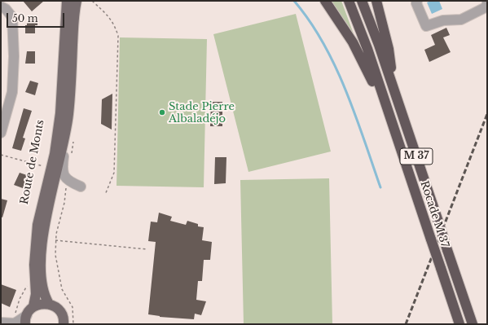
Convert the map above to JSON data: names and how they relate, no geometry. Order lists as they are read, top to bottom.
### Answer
{
  "streets": {
    "highway": ["M 37", "Rocade M 37"],
    "main road": ["Route de Monts"]
  },
  "places": ["Stade Pierre Albaladéjo"],
  "scale_bar": "50 m"
}
